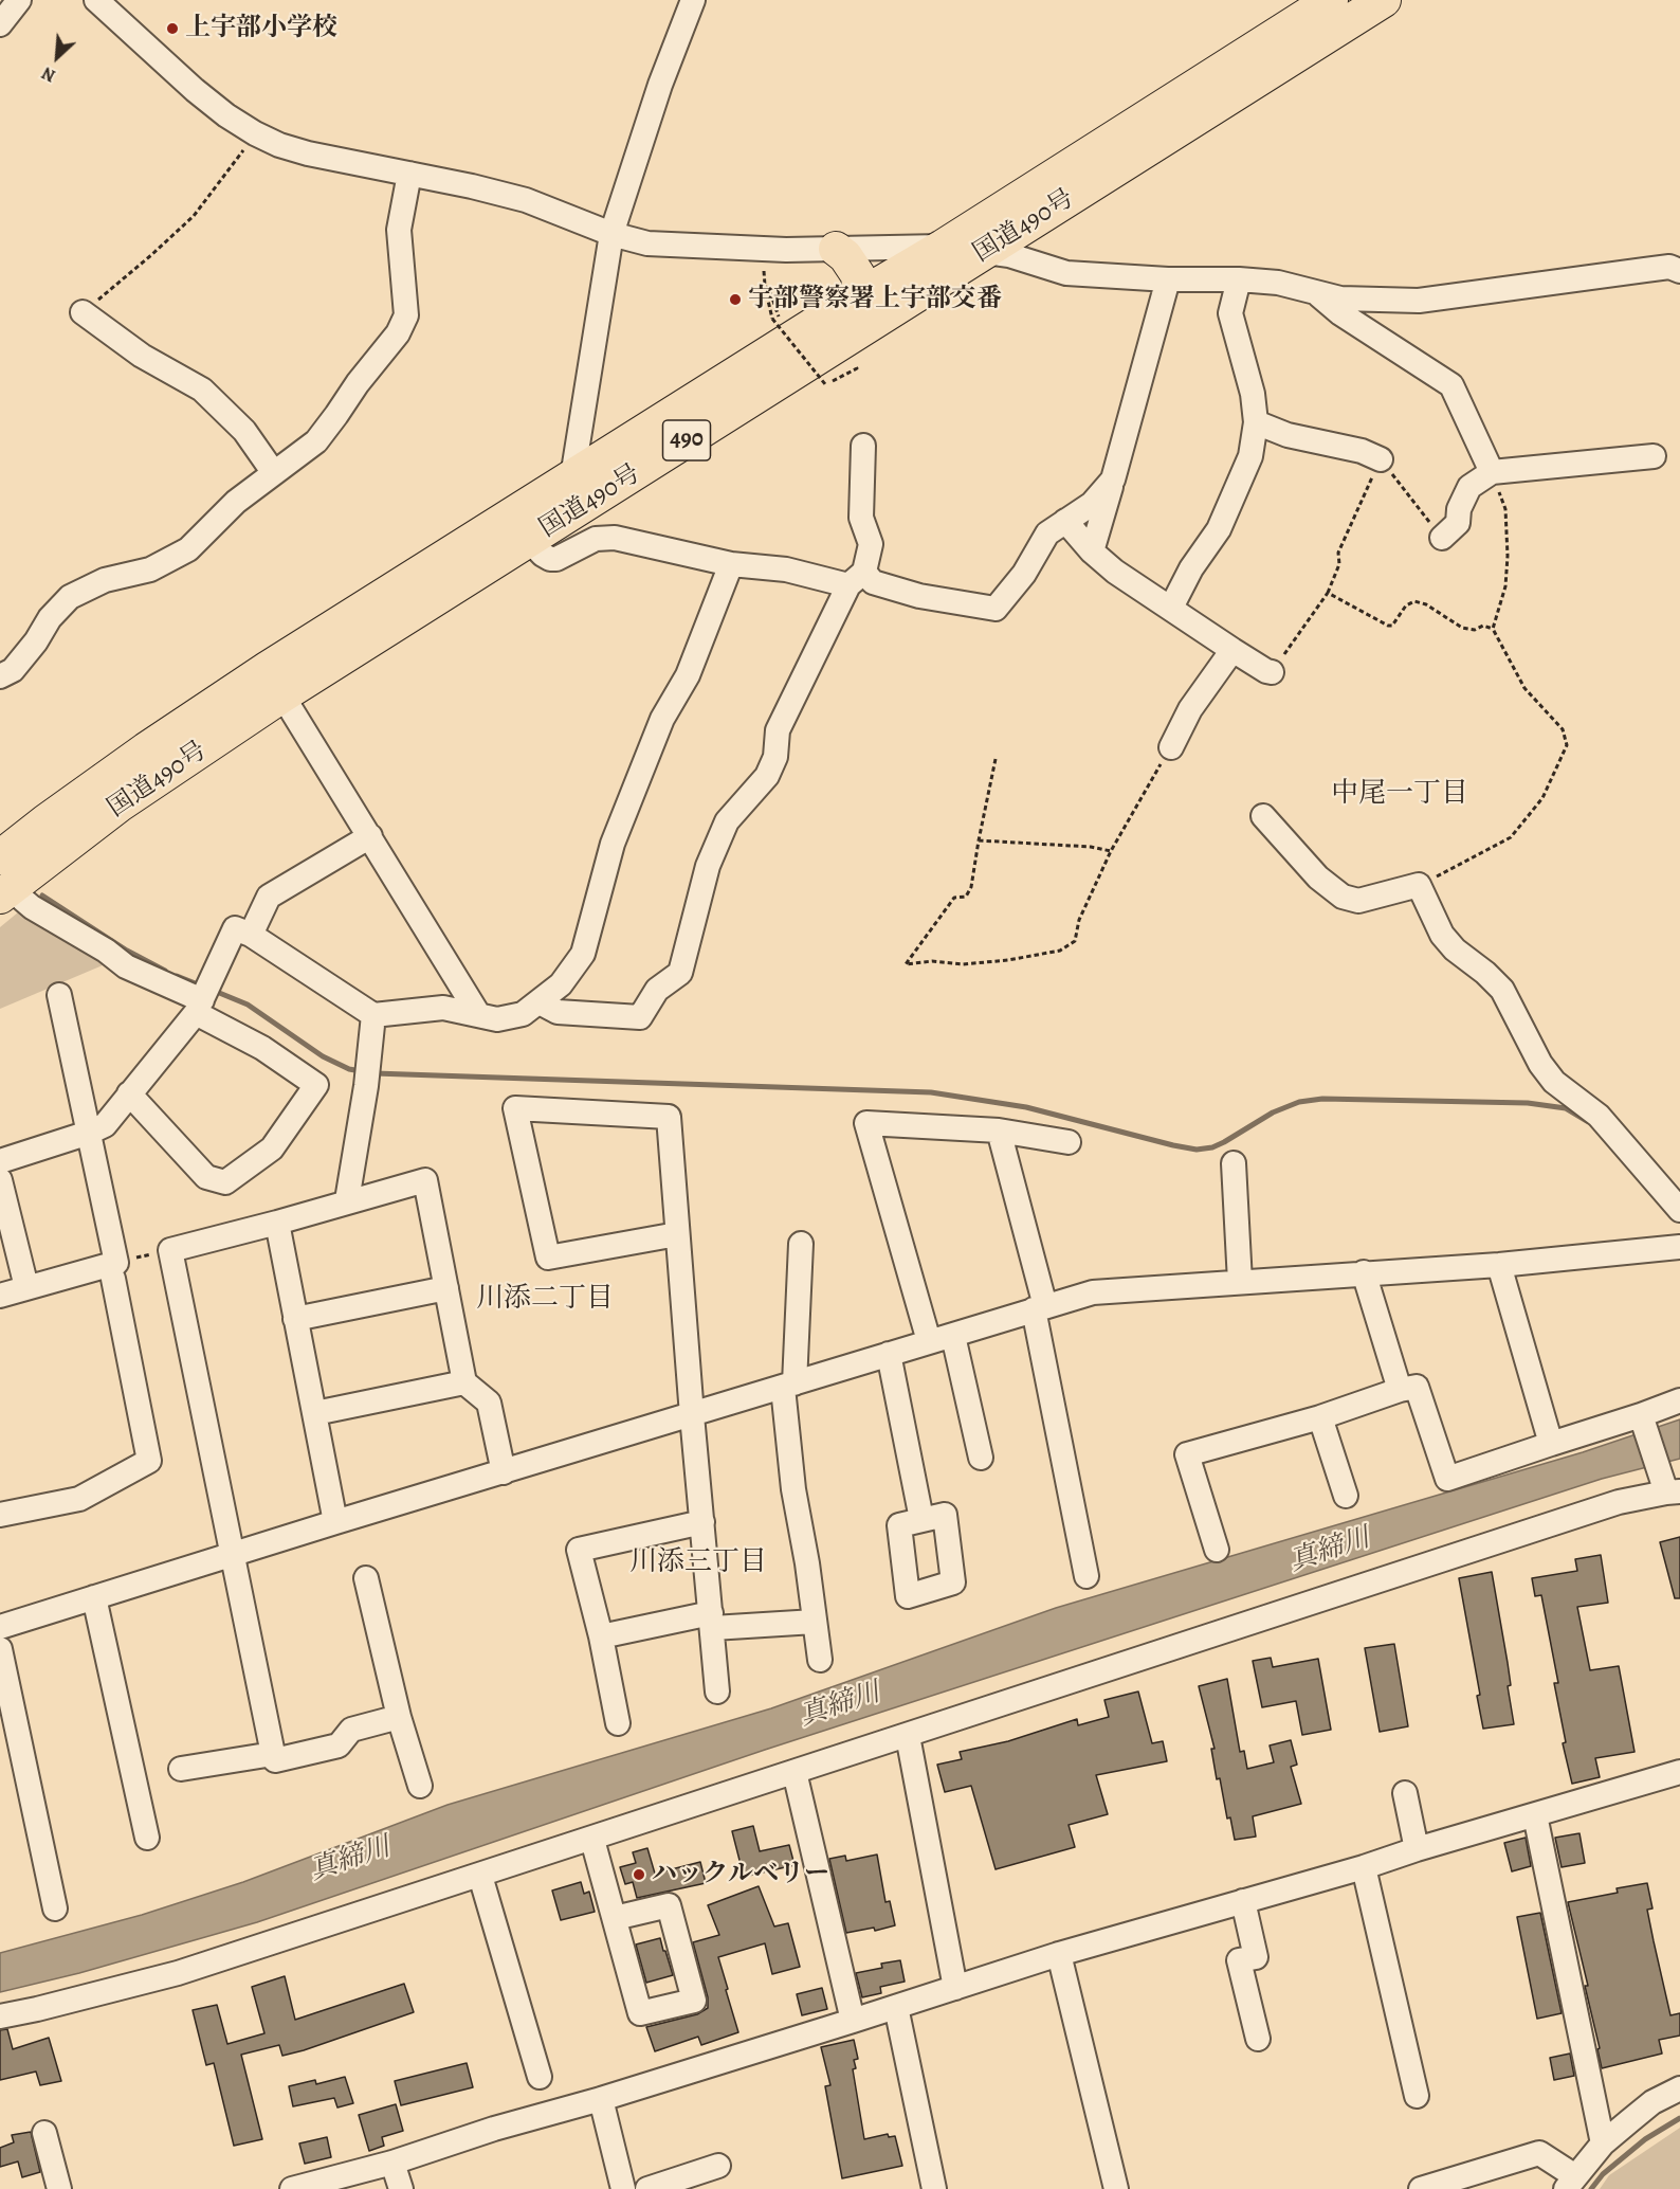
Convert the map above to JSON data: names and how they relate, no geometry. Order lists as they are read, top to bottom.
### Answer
{
  "streets": {
    "highway": ["国道490号", "490"]
  },
  "districts": ["中尾一丁目", "川添二丁目", "川添三丁目"],
  "water": ["真締川"],
  "places": ["上宇部小学校", "宇部警察署上宇部交番", "ハックルベリー"],
  "north": "bottom left"
}
